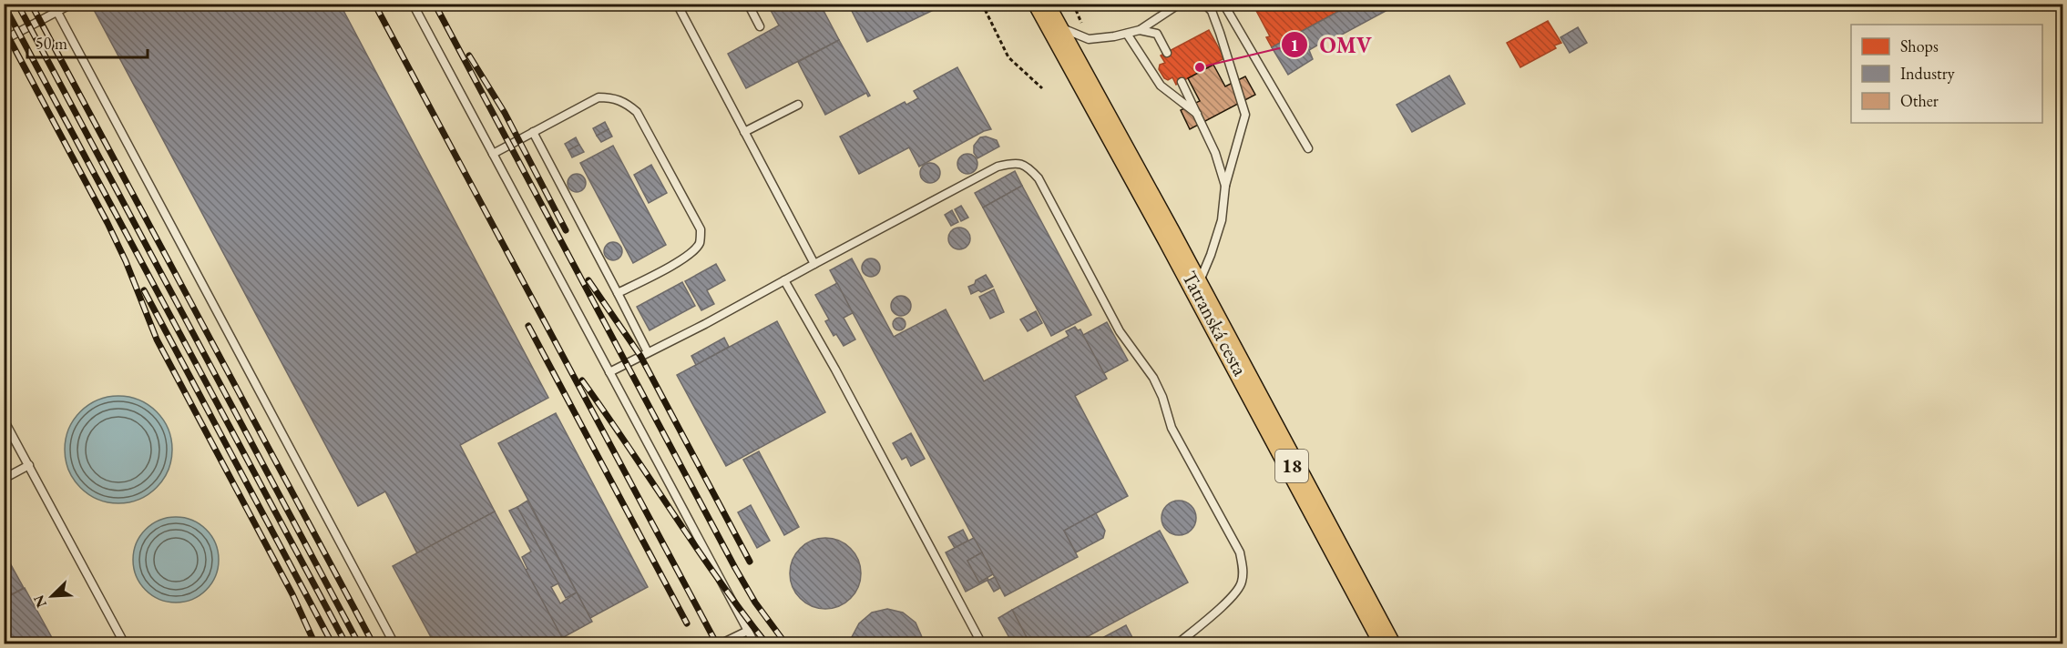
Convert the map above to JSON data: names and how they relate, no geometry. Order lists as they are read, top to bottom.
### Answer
{
  "streets": {
    "main road": ["Tatranská cesta", "18"]
  },
  "places": ["OMV"],
  "legend": ["Shops", "Industry", "Other"],
  "scale_bar": "50 m",
  "north": "bottom left"
}
